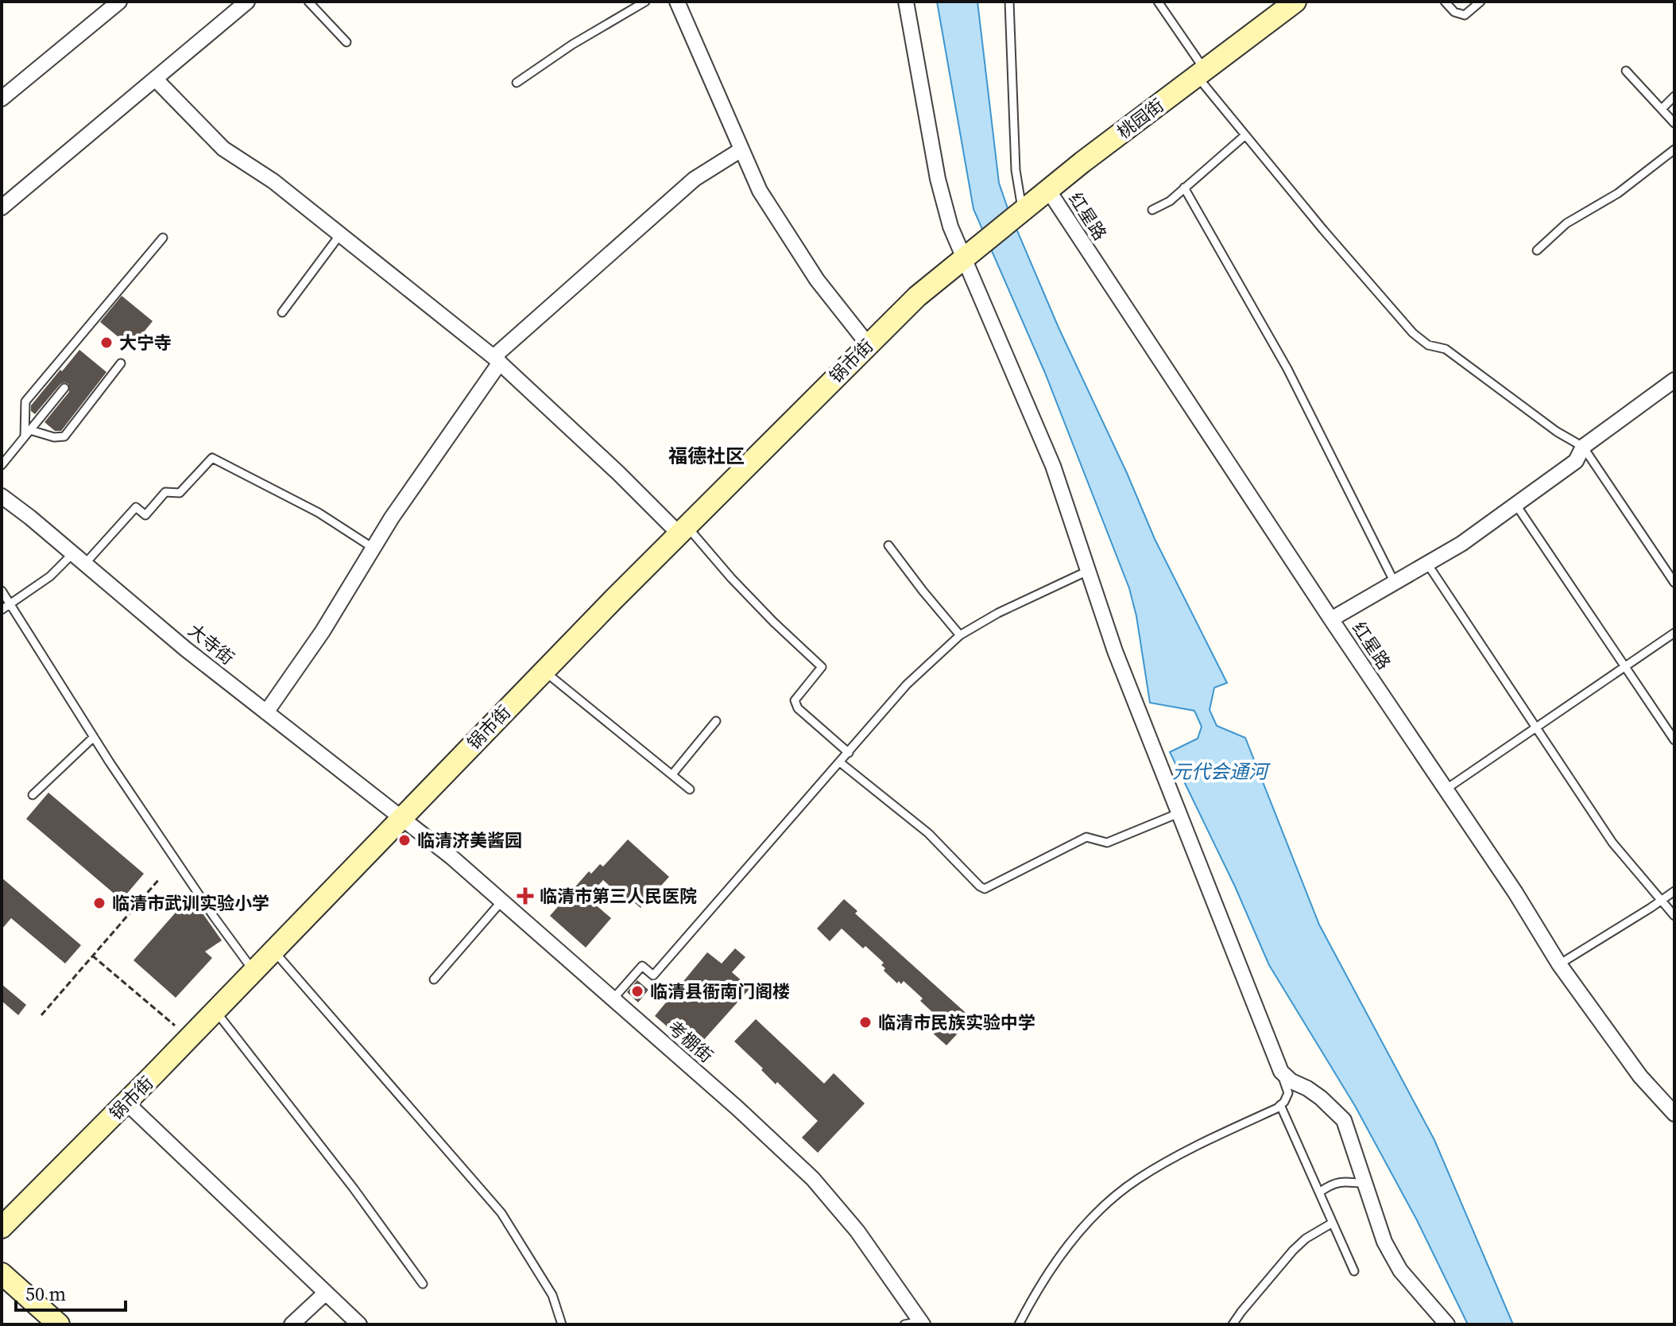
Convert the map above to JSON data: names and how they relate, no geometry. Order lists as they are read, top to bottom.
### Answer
{
  "streets": {
    "street": [
      "桃园街",
      "红星路",
      "锅市街",
      "大寺街",
      "考棚街"
    ]
  },
  "crossings": [
    ["桃园街", "红星路"],
    ["桃园街", "锅市街"],
    ["锅市街", "大寺街"],
    ["锅市街", "考棚街"],
    ["大寺街", "考棚街"]
  ],
  "districts": ["福德社区"],
  "water": ["元代会通河"],
  "places": {
    "other": [
      "大宁寺",
      "临清济美酱园",
      "临清市武训实验小学",
      "临清县衙南门阁楼",
      "临清市民族实验中学"
    ],
    "health": ["临清市第三人民医院"]
  },
  "scale_bar": "50 m"
}
